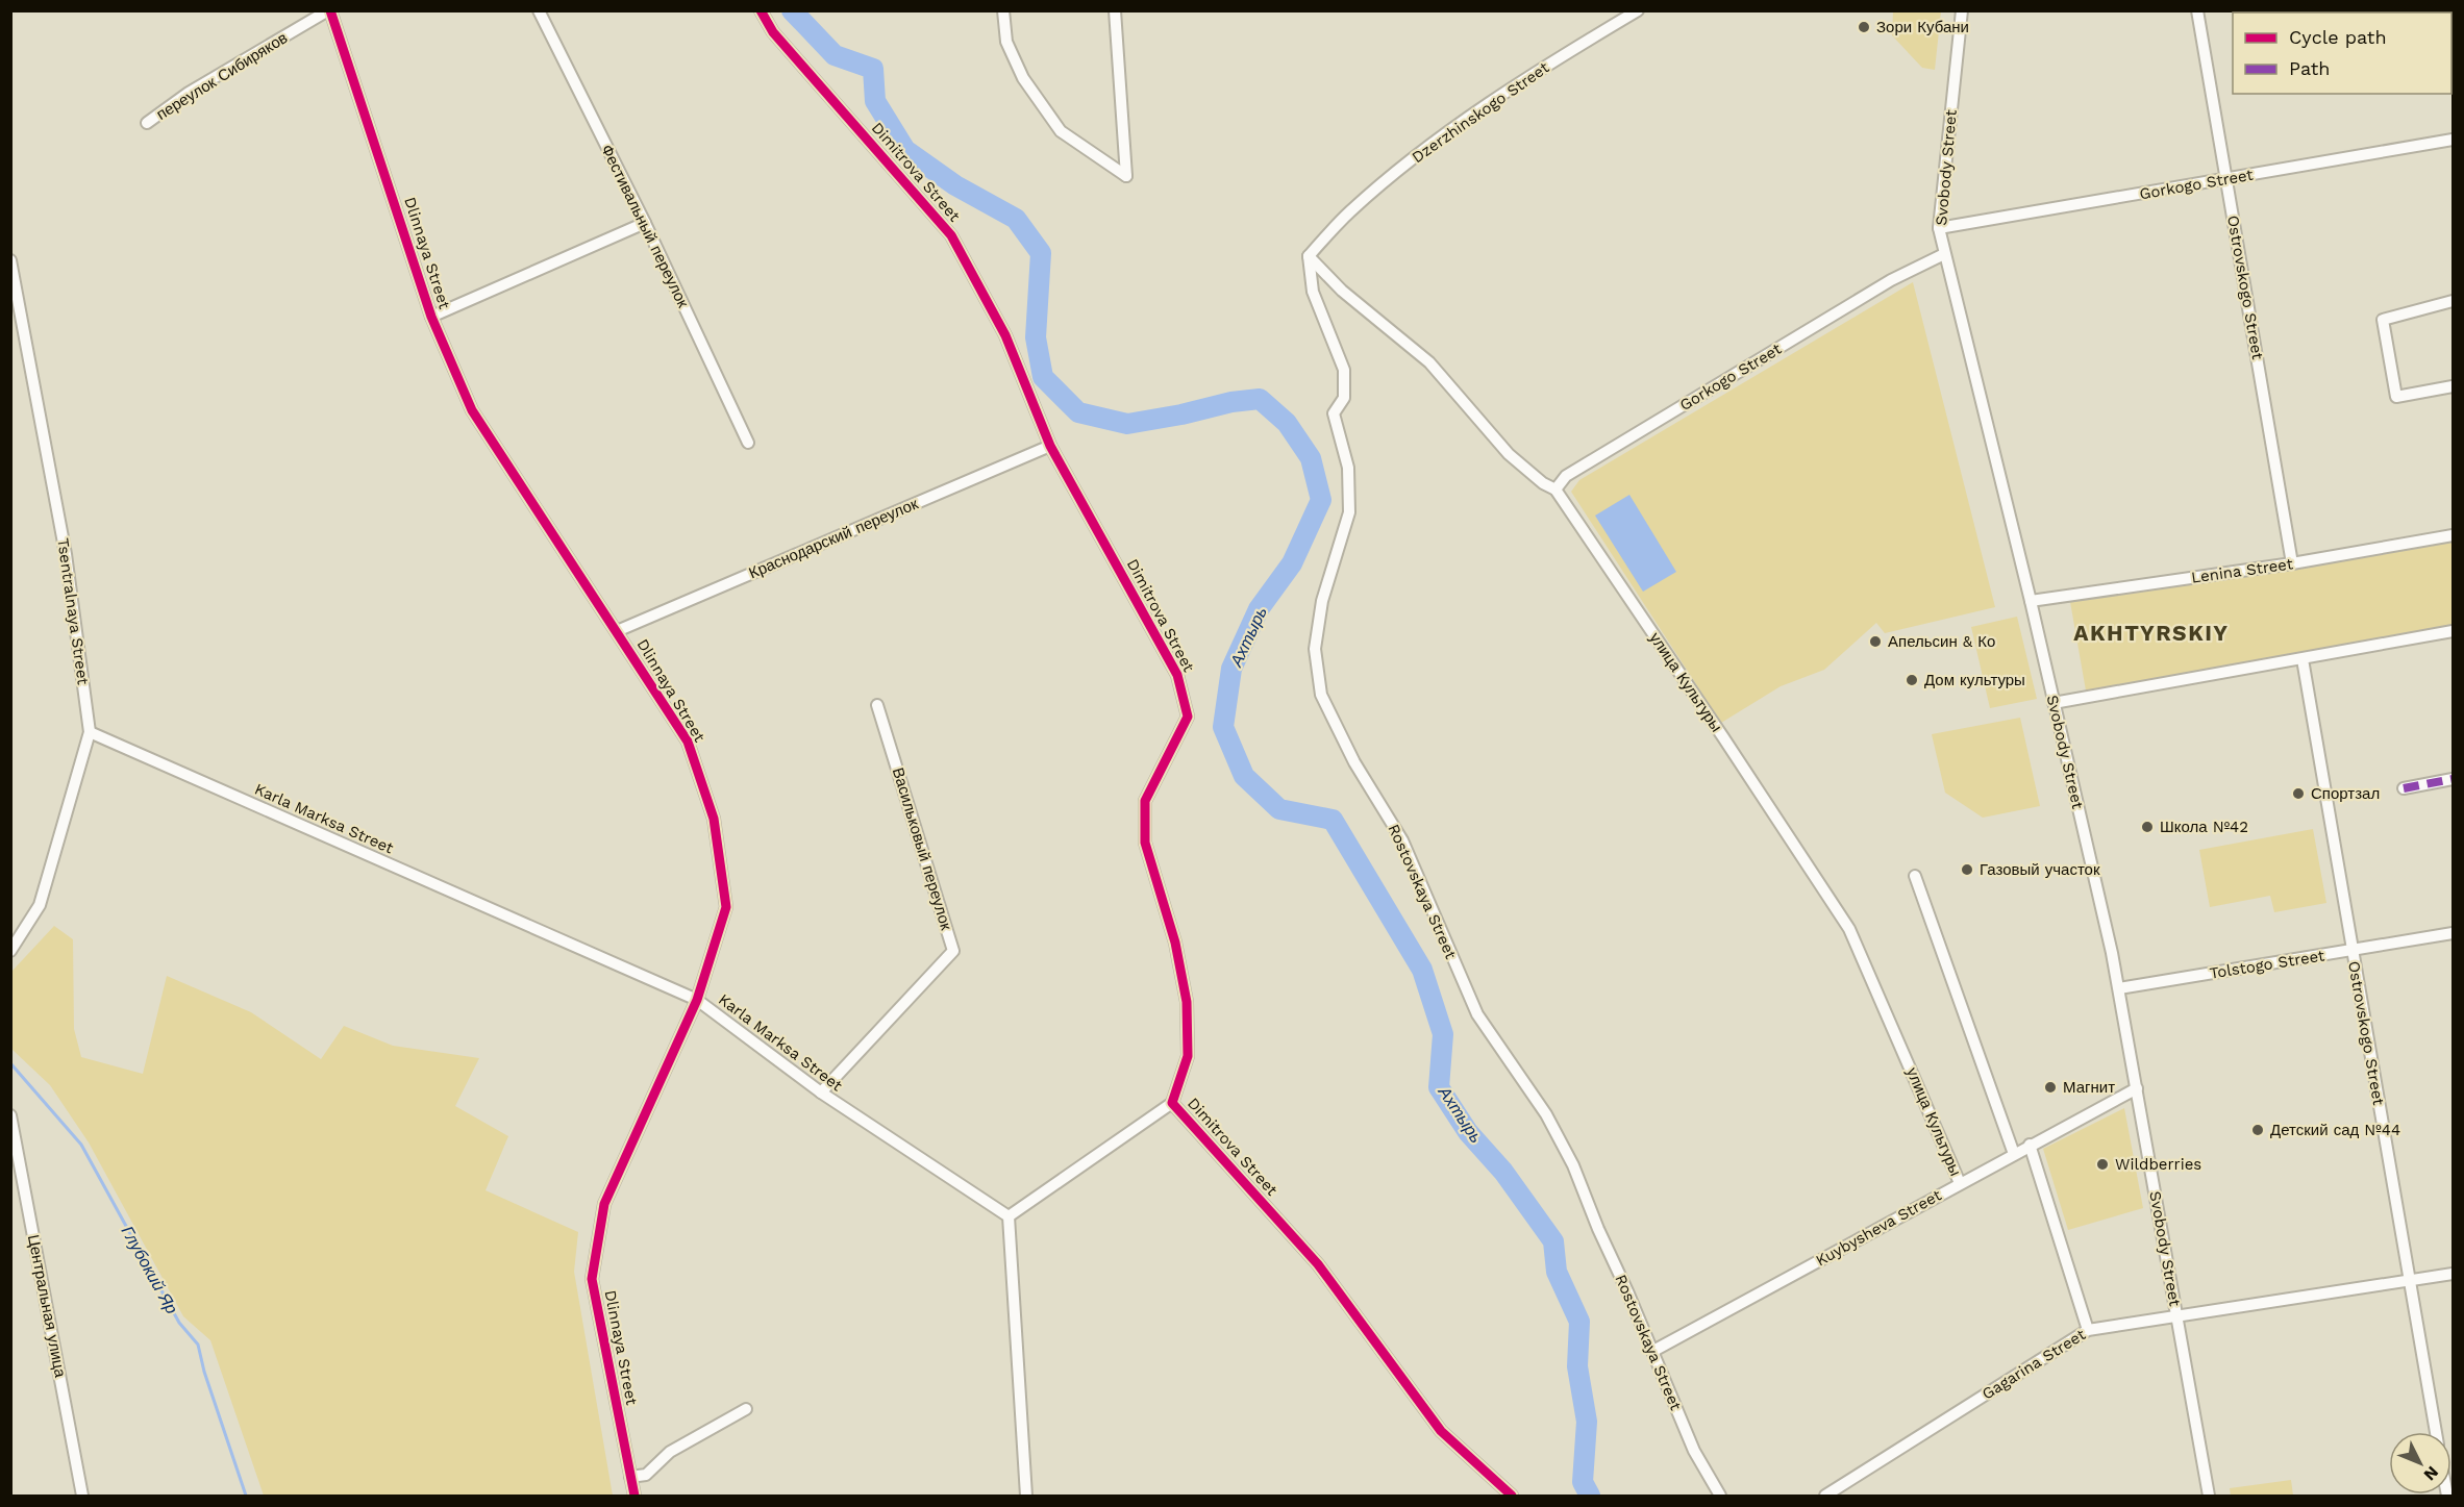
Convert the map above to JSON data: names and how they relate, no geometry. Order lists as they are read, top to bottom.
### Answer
{
  "streets": {
    "street": [
      "переулок Сибиряков",
      "Dzerzhinskogo Street",
      "Svobody Street",
      "Dimitrova Street",
      "Gorkogo Street",
      "Фестивальный переулок",
      "Dlinnaya Street",
      "Ostrovskogo Street",
      "Краснодарский переулок",
      "Lenina Street",
      "Tsentralnaya Street",
      "улица Культуры",
      "Karla Marksa Street",
      "Васильковый переулок",
      "Rostovskaya Street",
      "Tolstogo Street",
      "Kuybysheva Street",
      "Центральная улица",
      "Gagarina Street"
    ]
  },
  "crossings": [
    ["переулок Сибиряков", "Dlinnaya Street"],
    ["Dzerzhinskogo Street", "улица Культуры"],
    ["Dzerzhinskogo Street", "Rostovskaya Street"],
    ["Svobody Street", "Gorkogo Street"],
    ["Svobody Street", "Lenina Street"],
    ["Svobody Street", "Tolstogo Street"],
    ["Svobody Street", "Kuybysheva Street"],
    ["Svobody Street", "Gagarina Street"],
    ["Dimitrova Street", "Краснодарский переулок"],
    ["Gorkogo Street", "Ostrovskogo Street"],
    ["Gorkogo Street", "улица Культуры"],
    ["Dlinnaya Street", "Краснодарский переулок"],
    ["Dlinnaya Street", "Karla Marksa Street"],
    ["Ostrovskogo Street", "Lenina Street"],
    ["Ostrovskogo Street", "Tolstogo Street"],
    ["Ostrovskogo Street", "Gagarina Street"],
    ["Tsentralnaya Street", "Karla Marksa Street"],
    ["улица Культуры", "Rostovskaya Street"],
    ["улица Культуры", "Kuybysheva Street"],
    ["Karla Marksa Street", "Васильковый переулок"],
    ["Rostovskaya Street", "Kuybysheva Street"]
  ],
  "districts": ["AKHTYRSKIY"],
  "water": ["Ахтырь", "Глубокий Яр"],
  "places": [
    "Зори Кубани",
    "Апельсин & Ко",
    "Дом культуры",
    "Спортзал",
    "Школа №42",
    "Газовый участок",
    "Магнит",
    "Детский сад №44",
    "Wildberries"
  ],
  "legend": ["Cycle path", "Path"],
  "north": "bottom right"
}
